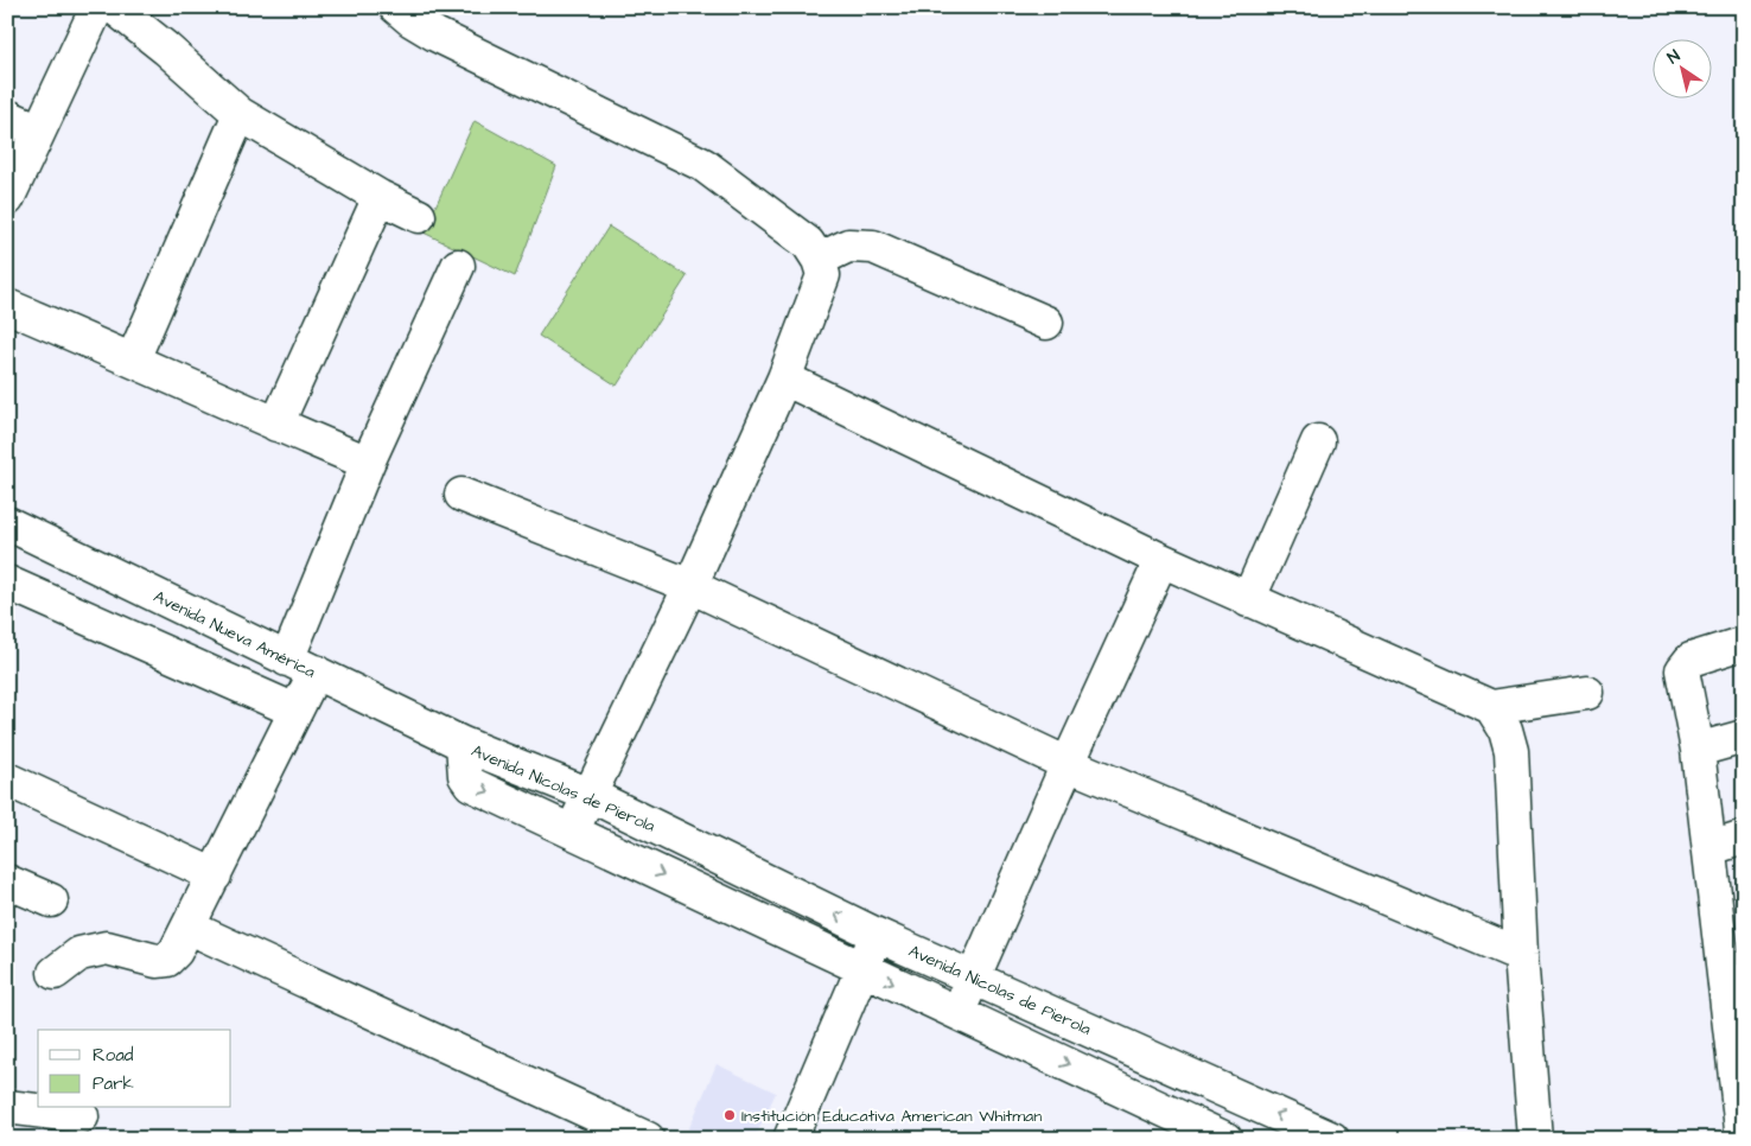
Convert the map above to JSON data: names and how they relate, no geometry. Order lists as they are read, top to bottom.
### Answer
{
  "streets": {
    "street": ["Avenida Nueva América", "Avenida Nicolas de Pierola"]
  },
  "crossings": [
    ["Avenida Nueva América", "Avenida Nicolas de Pierola"]
  ],
  "places": ["Institución Educativa American Whitman"],
  "legend": ["Road", "Park"],
  "north": "top left"
}
